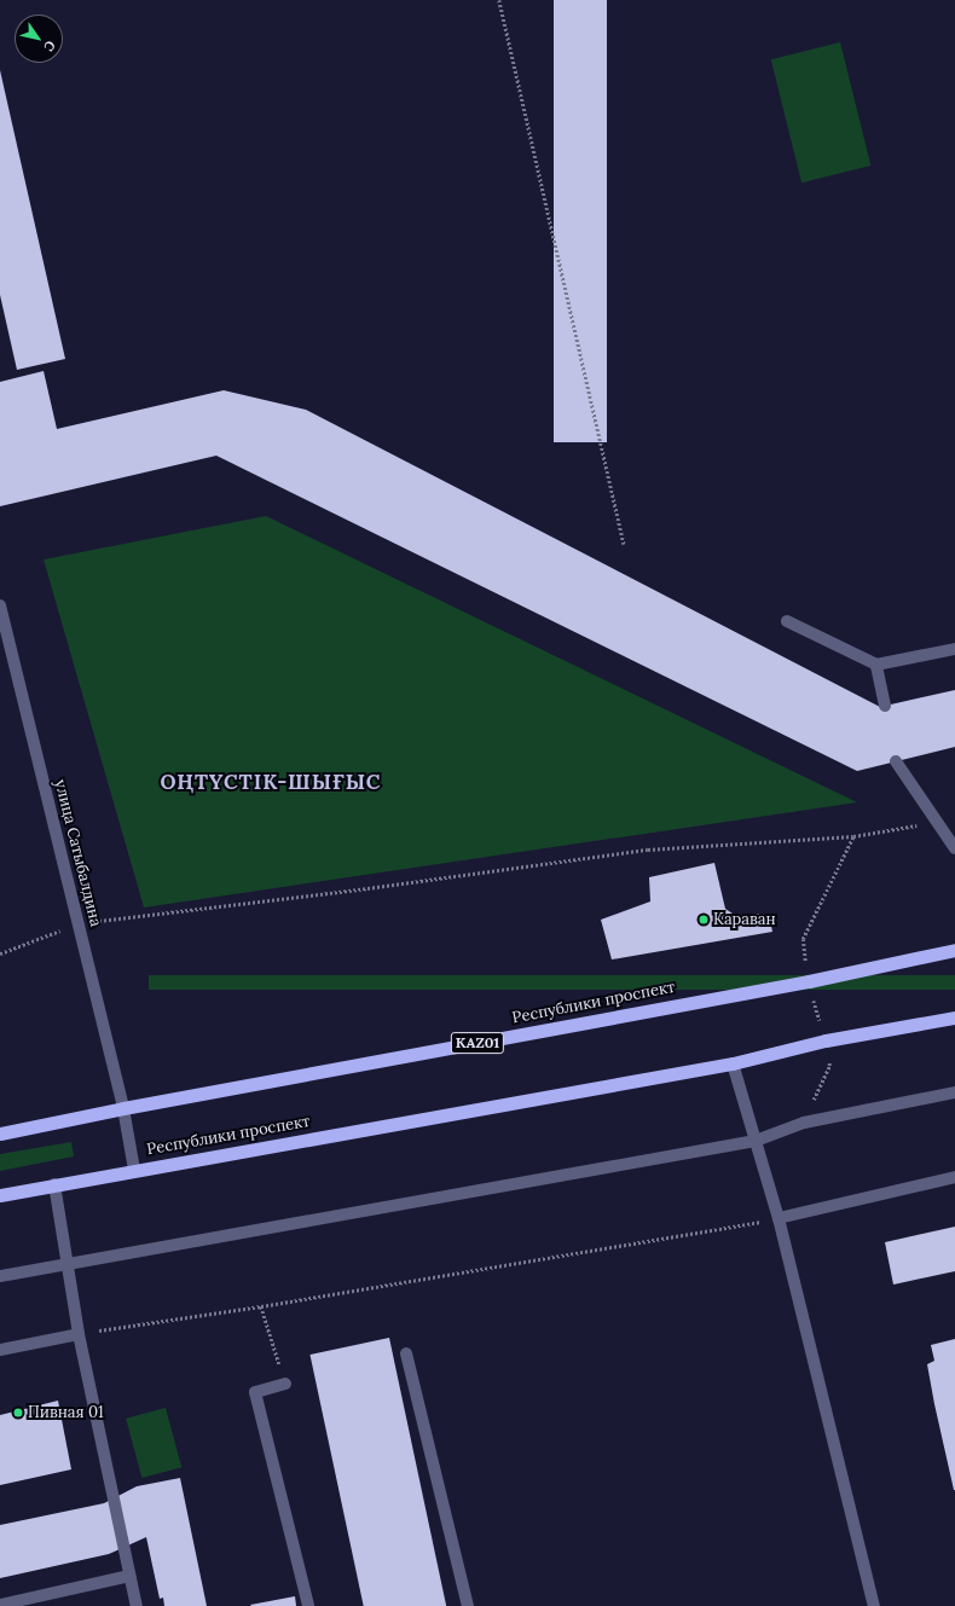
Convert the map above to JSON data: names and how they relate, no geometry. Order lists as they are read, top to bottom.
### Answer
{
  "streets": {
    "highway": ["Республики проспект", "KАZ01"],
    "street": ["улица Сатыбалдина"]
  },
  "crossings": [
    ["улица Сатыбалдина", "Республики проспект"]
  ],
  "districts": ["ОҢТҮСТІК-ШЫҒЫС"],
  "places": ["Караван", "Пивная 01"],
  "north": "bottom right"
}
